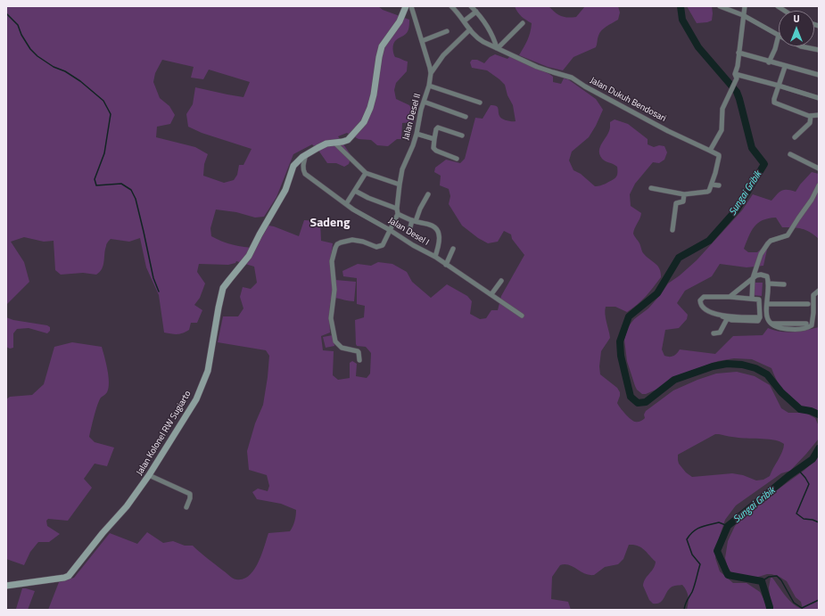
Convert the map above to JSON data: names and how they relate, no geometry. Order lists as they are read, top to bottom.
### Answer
{
  "streets": {
    "main road": ["Jalan Kolonel RW Sugiarto"],
    "street": ["Jalan Dukuh Bendosari", "Jalan Desel II", "Jalan Desel I"]
  },
  "crossings": [
    ["Jalan Desel I", "Jalan Kolonel RW Sugiarto"]
  ],
  "districts": ["Sadeng"],
  "water": ["Sungai Gribik"],
  "north": "top"
}
